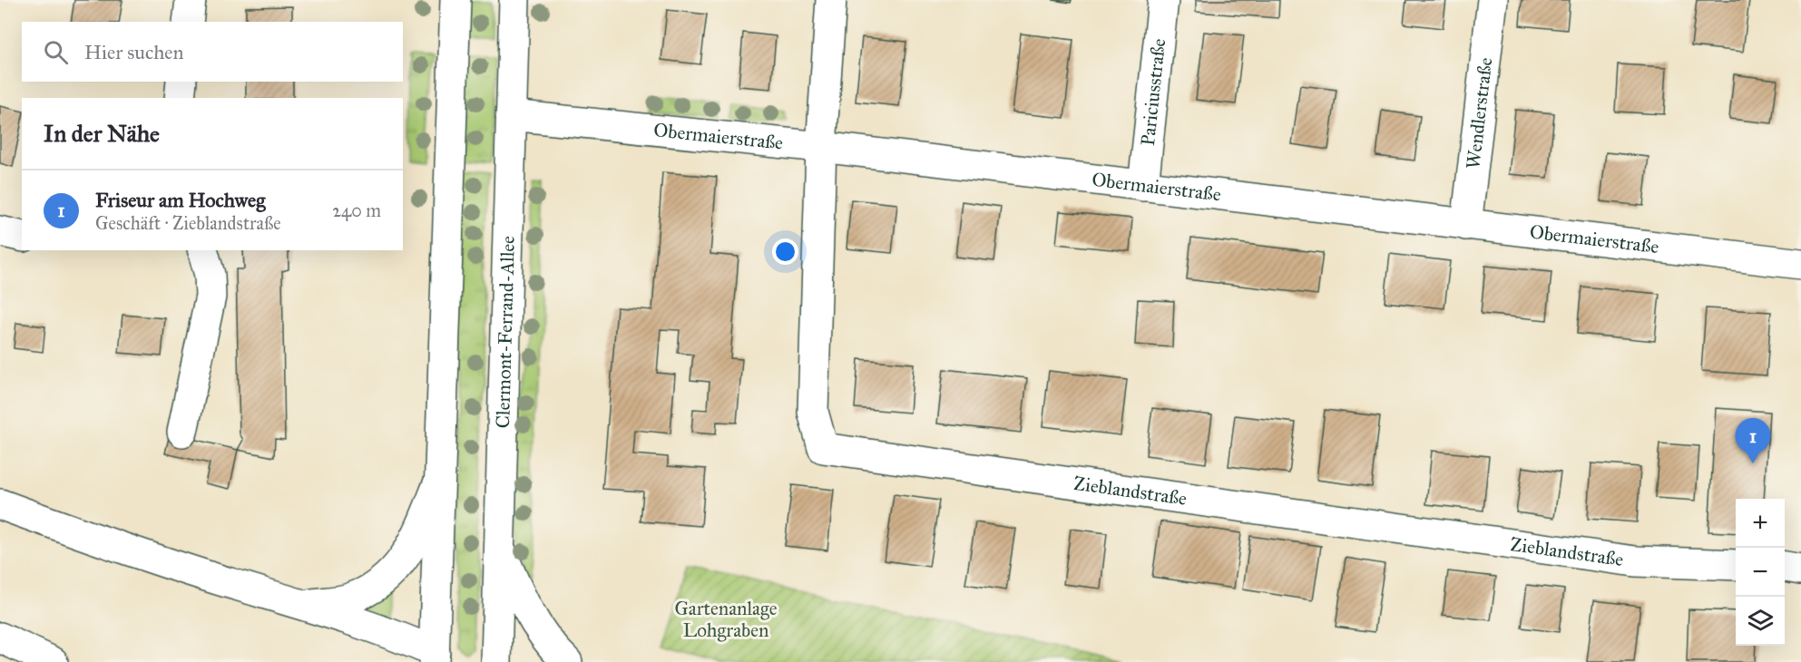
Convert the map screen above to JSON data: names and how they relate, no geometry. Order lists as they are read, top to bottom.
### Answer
{
  "streets": {
    "main road": [
      "Pariciusstraße",
      "Wendlerstraße",
      "Obermaierstraße",
      "Clermont-Ferrand-Allee",
      "Zieblandstraße"
    ]
  },
  "crossings": [
    ["Pariciusstraße", "Obermaierstraße"],
    ["Wendlerstraße", "Obermaierstraße"],
    ["Obermaierstraße", "Clermont-Ferrand-Allee"],
    ["Obermaierstraße", "Zieblandstraße"]
  ],
  "parks": ["Gartenanlage Lohgraben"],
  "page": {
    "search": "Hier suchen",
    "heading": "In der Nähe",
    "list": [
      {
        "mark": "1",
        "name": "Friseur am Hochweg",
        "note": "Geschäft · Zieblandstraße",
        "value": "240 m"
      }
    ],
    "pins": "1",
    "map_buttons": ["+", "−"]
  }
}
